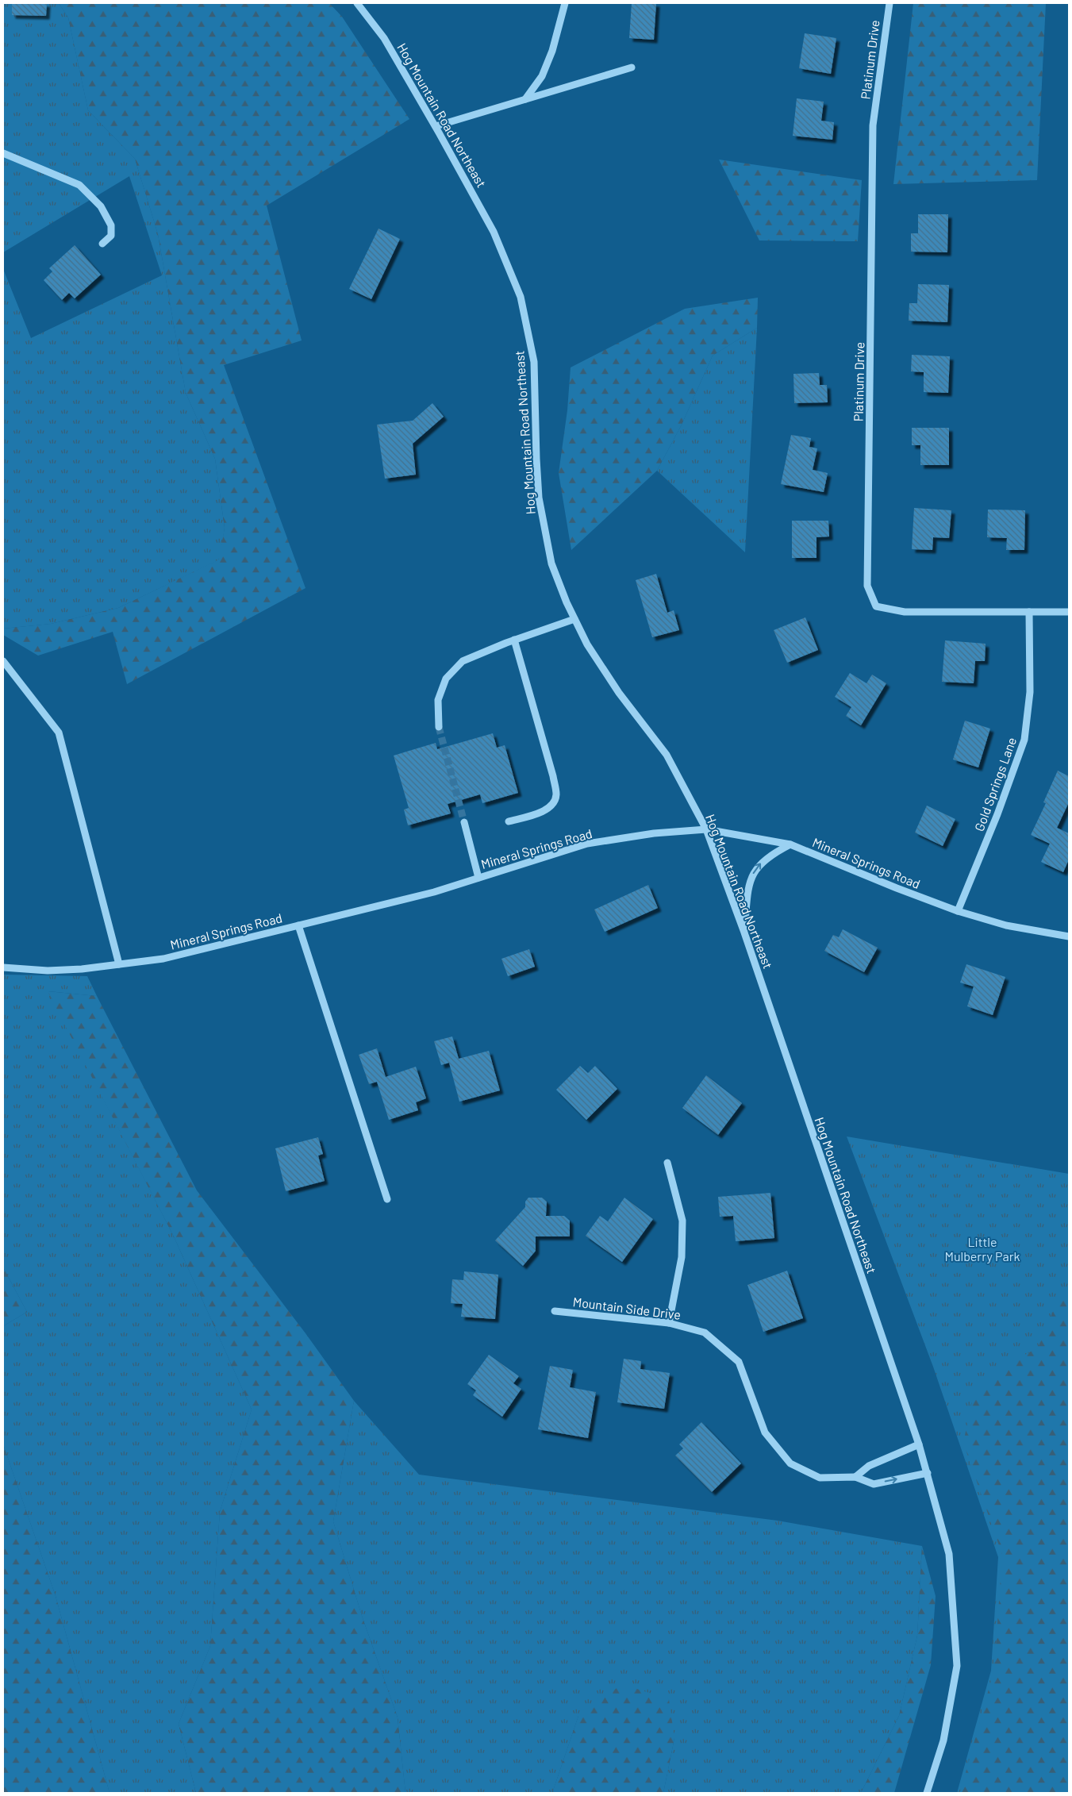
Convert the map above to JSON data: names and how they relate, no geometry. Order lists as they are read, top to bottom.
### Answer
{
  "streets": {
    "street": [
      "Platinum Drive",
      "Hog Mountain Road Northeast",
      "Gold Springs Lane",
      "Mineral Springs Road",
      "Mountain Side Drive"
    ]
  },
  "crossings": [
    ["Platinum Drive", "Gold Springs Lane"],
    ["Hog Mountain Road Northeast", "Mineral Springs Road"],
    ["Hog Mountain Road Northeast", "Mountain Side Drive"],
    ["Gold Springs Lane", "Mineral Springs Road"]
  ],
  "parks": ["Little Mulberry Park"]
}
